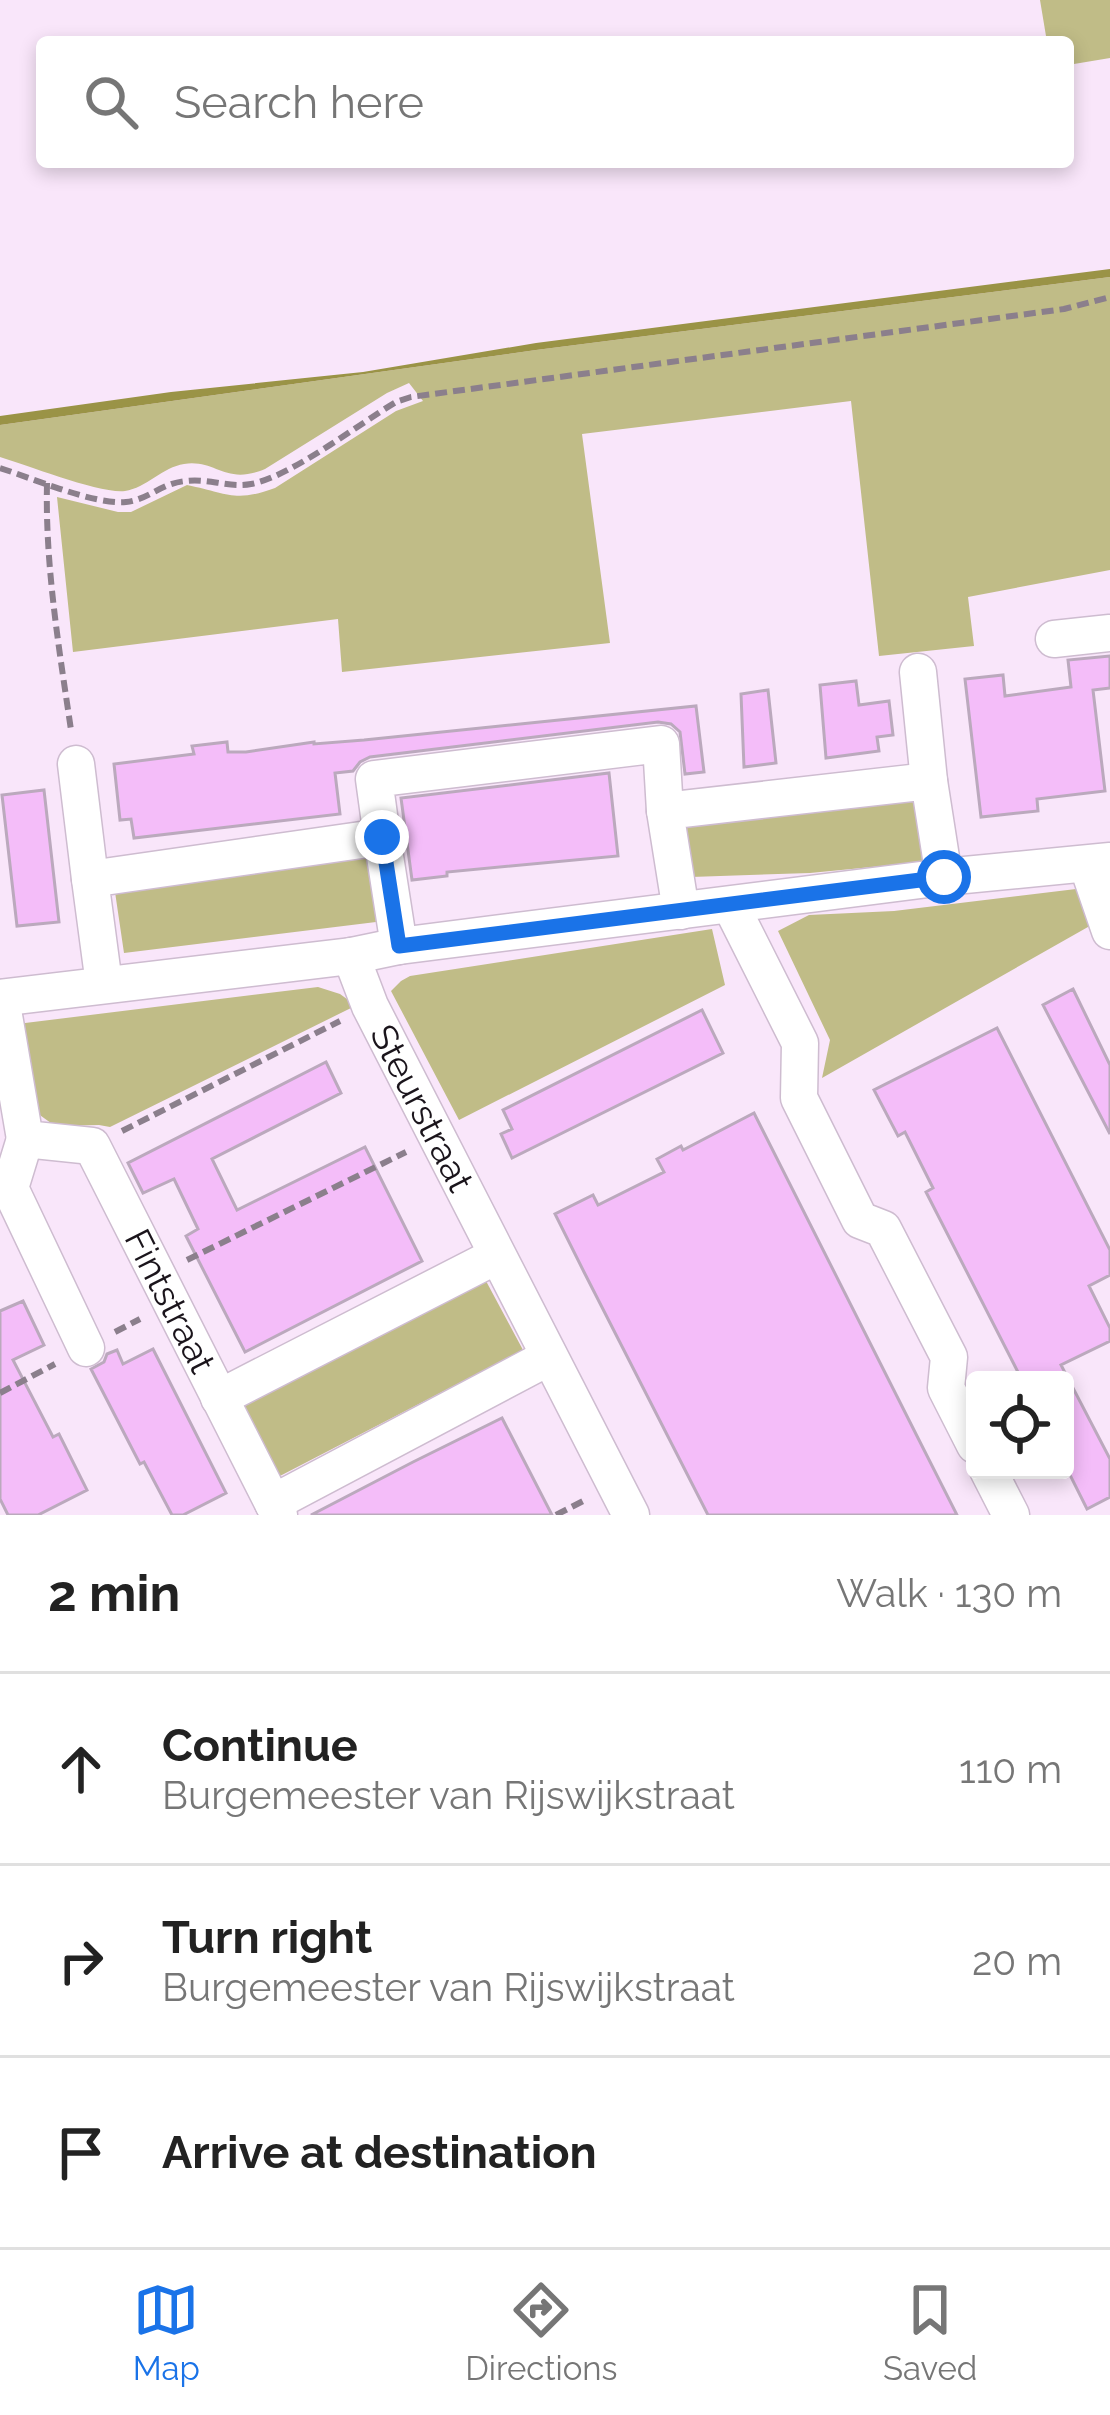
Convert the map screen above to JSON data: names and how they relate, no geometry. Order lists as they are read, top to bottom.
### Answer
{
  "streets": {
    "street": ["Steurstraat", "Fintstraat"]
  },
  "page": {
    "search": "Search here",
    "heading": ["2 min", "Walk · 130 m"],
    "list": [
      ["Continue", "Burgemeester van Rijswijkstraat", "110 m"],
      ["Turn right", "Burgemeester van Rijswijkstraat", "20 m"],
      "Arrive at destination"
    ],
    "nav": ["Map", "Directions", "Saved"]
  }
}
